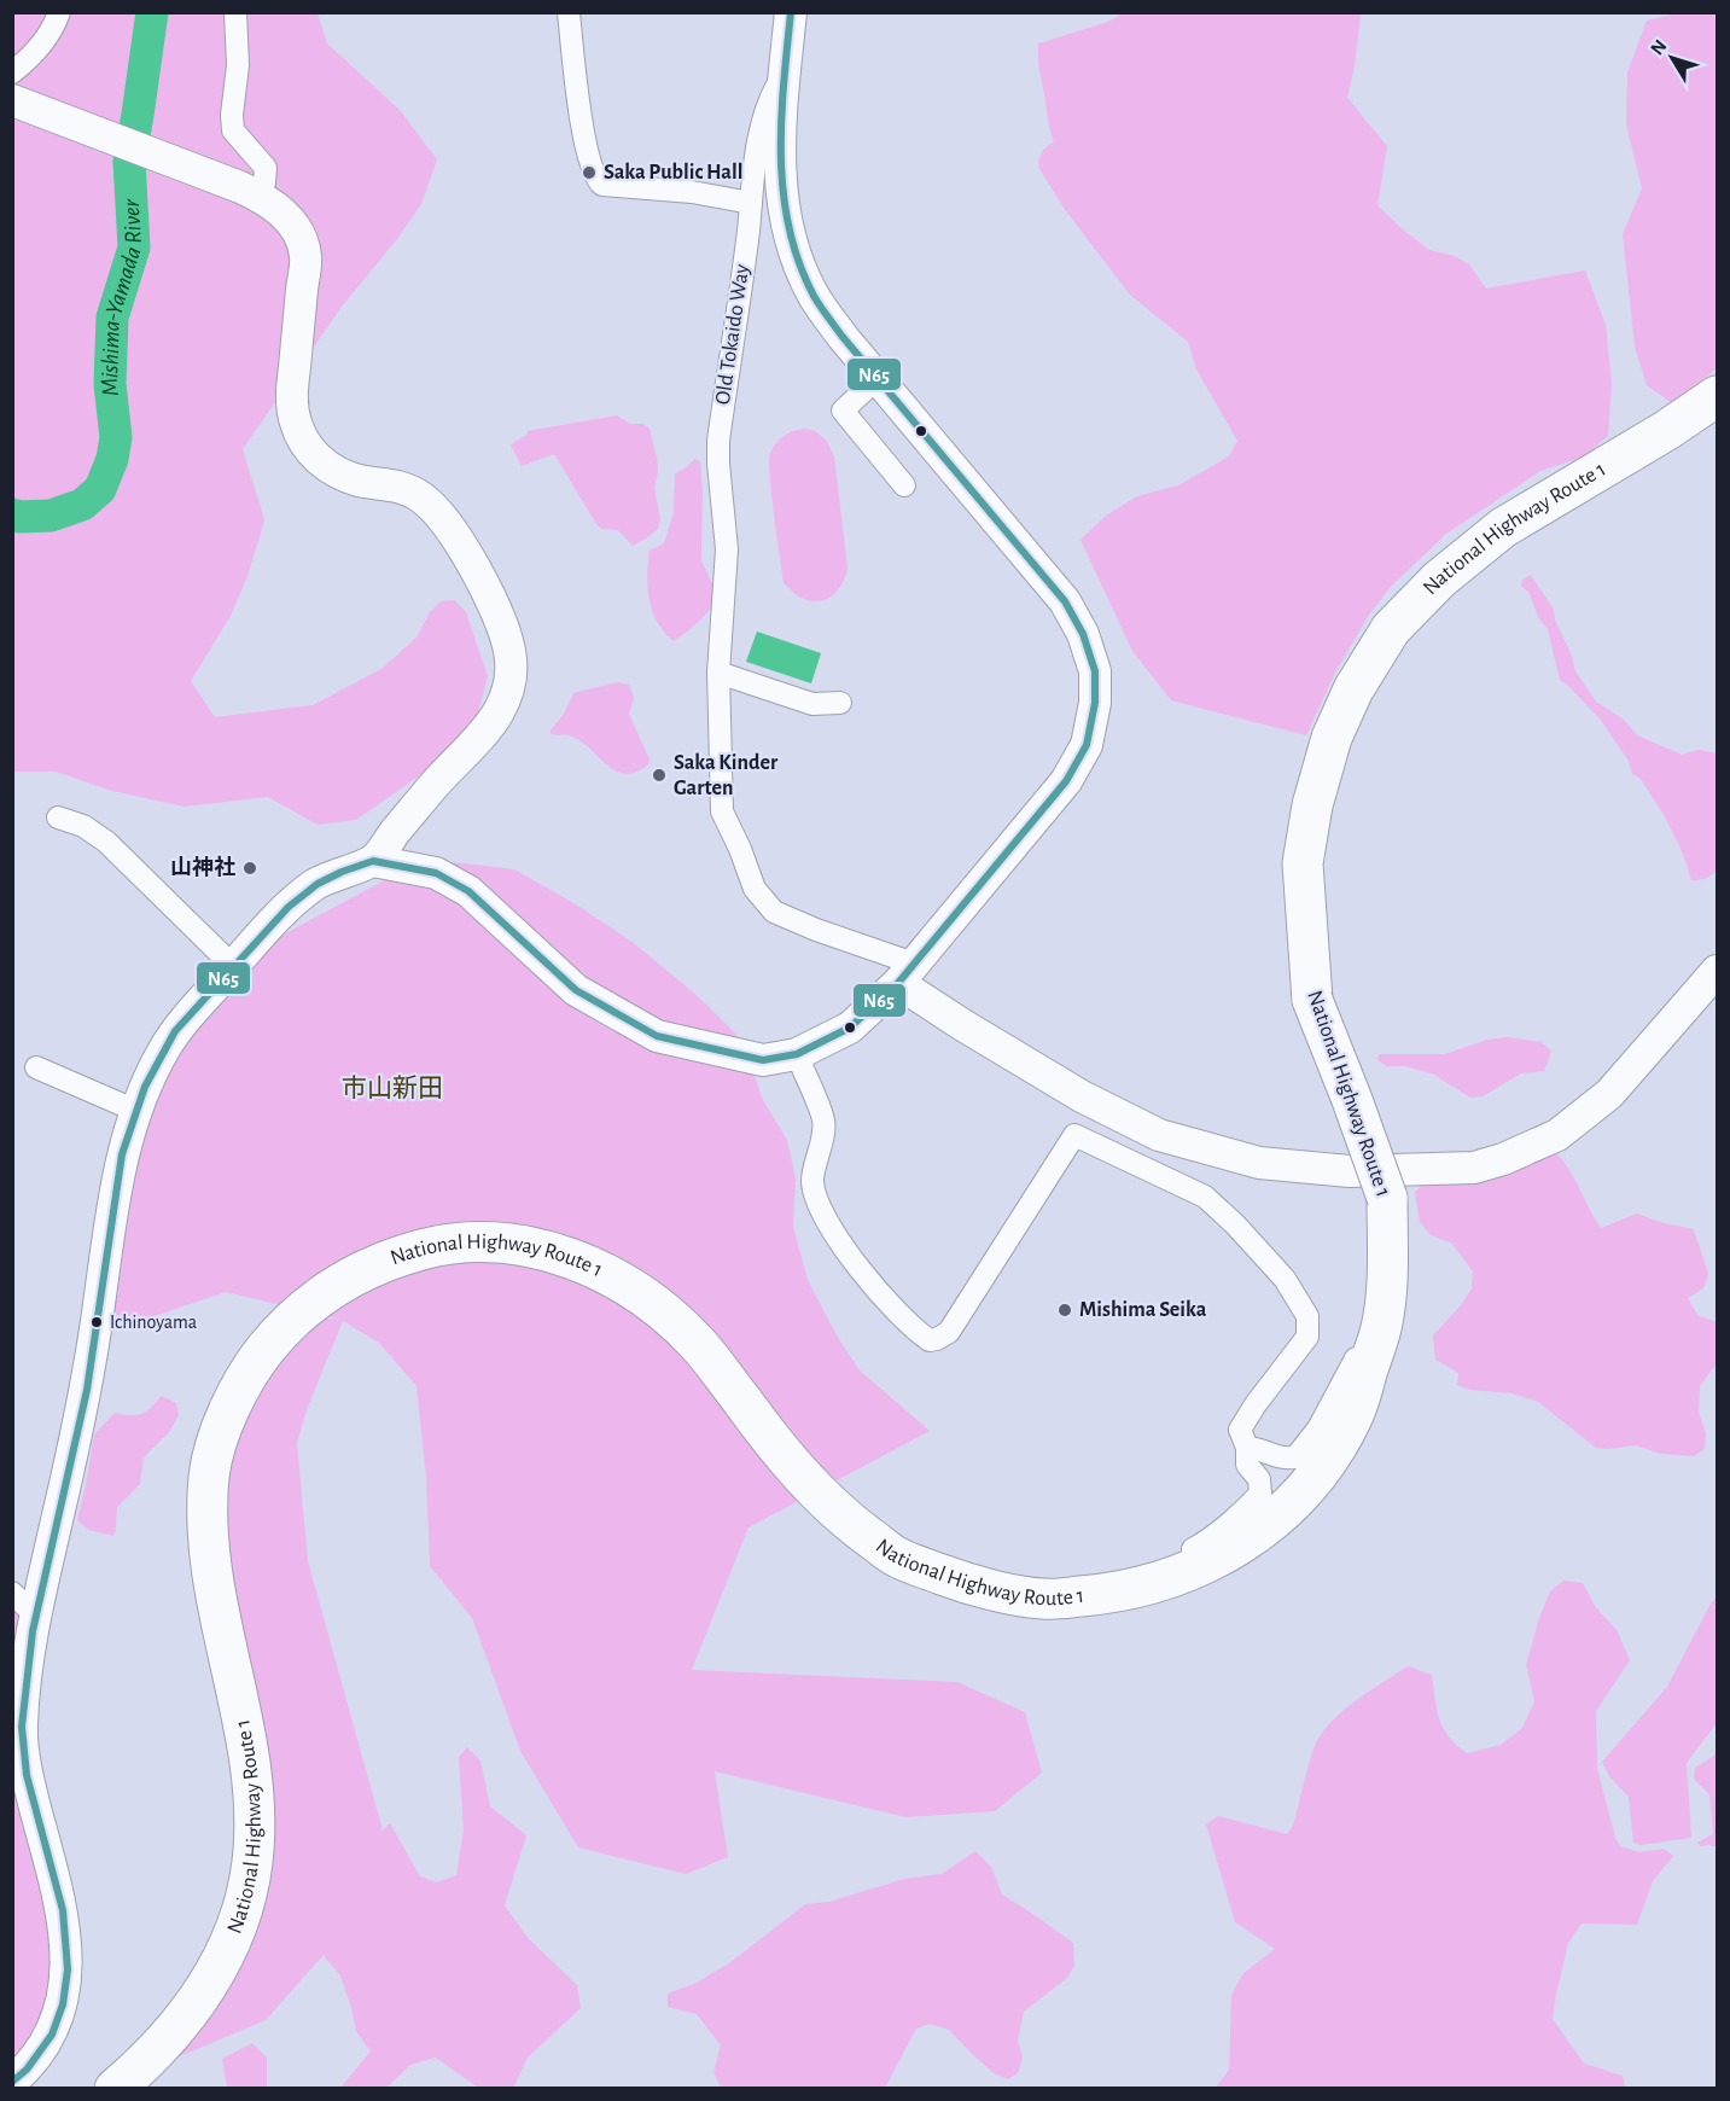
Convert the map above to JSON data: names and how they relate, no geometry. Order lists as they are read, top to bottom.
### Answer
{
  "streets": {
    "highway": ["National Highway Route 1"],
    "street": ["Old Tokaido Way"]
  },
  "districts": ["市山新田"],
  "water": ["Mishima-Yamada River"],
  "places": [
    "Saka Public Hall",
    "Saka Kinder Garten",
    "山神社",
    "Mishima Seika",
    "Ichinoyama"
  ],
  "lines": ["transit line N65"],
  "north": "top left"
}
